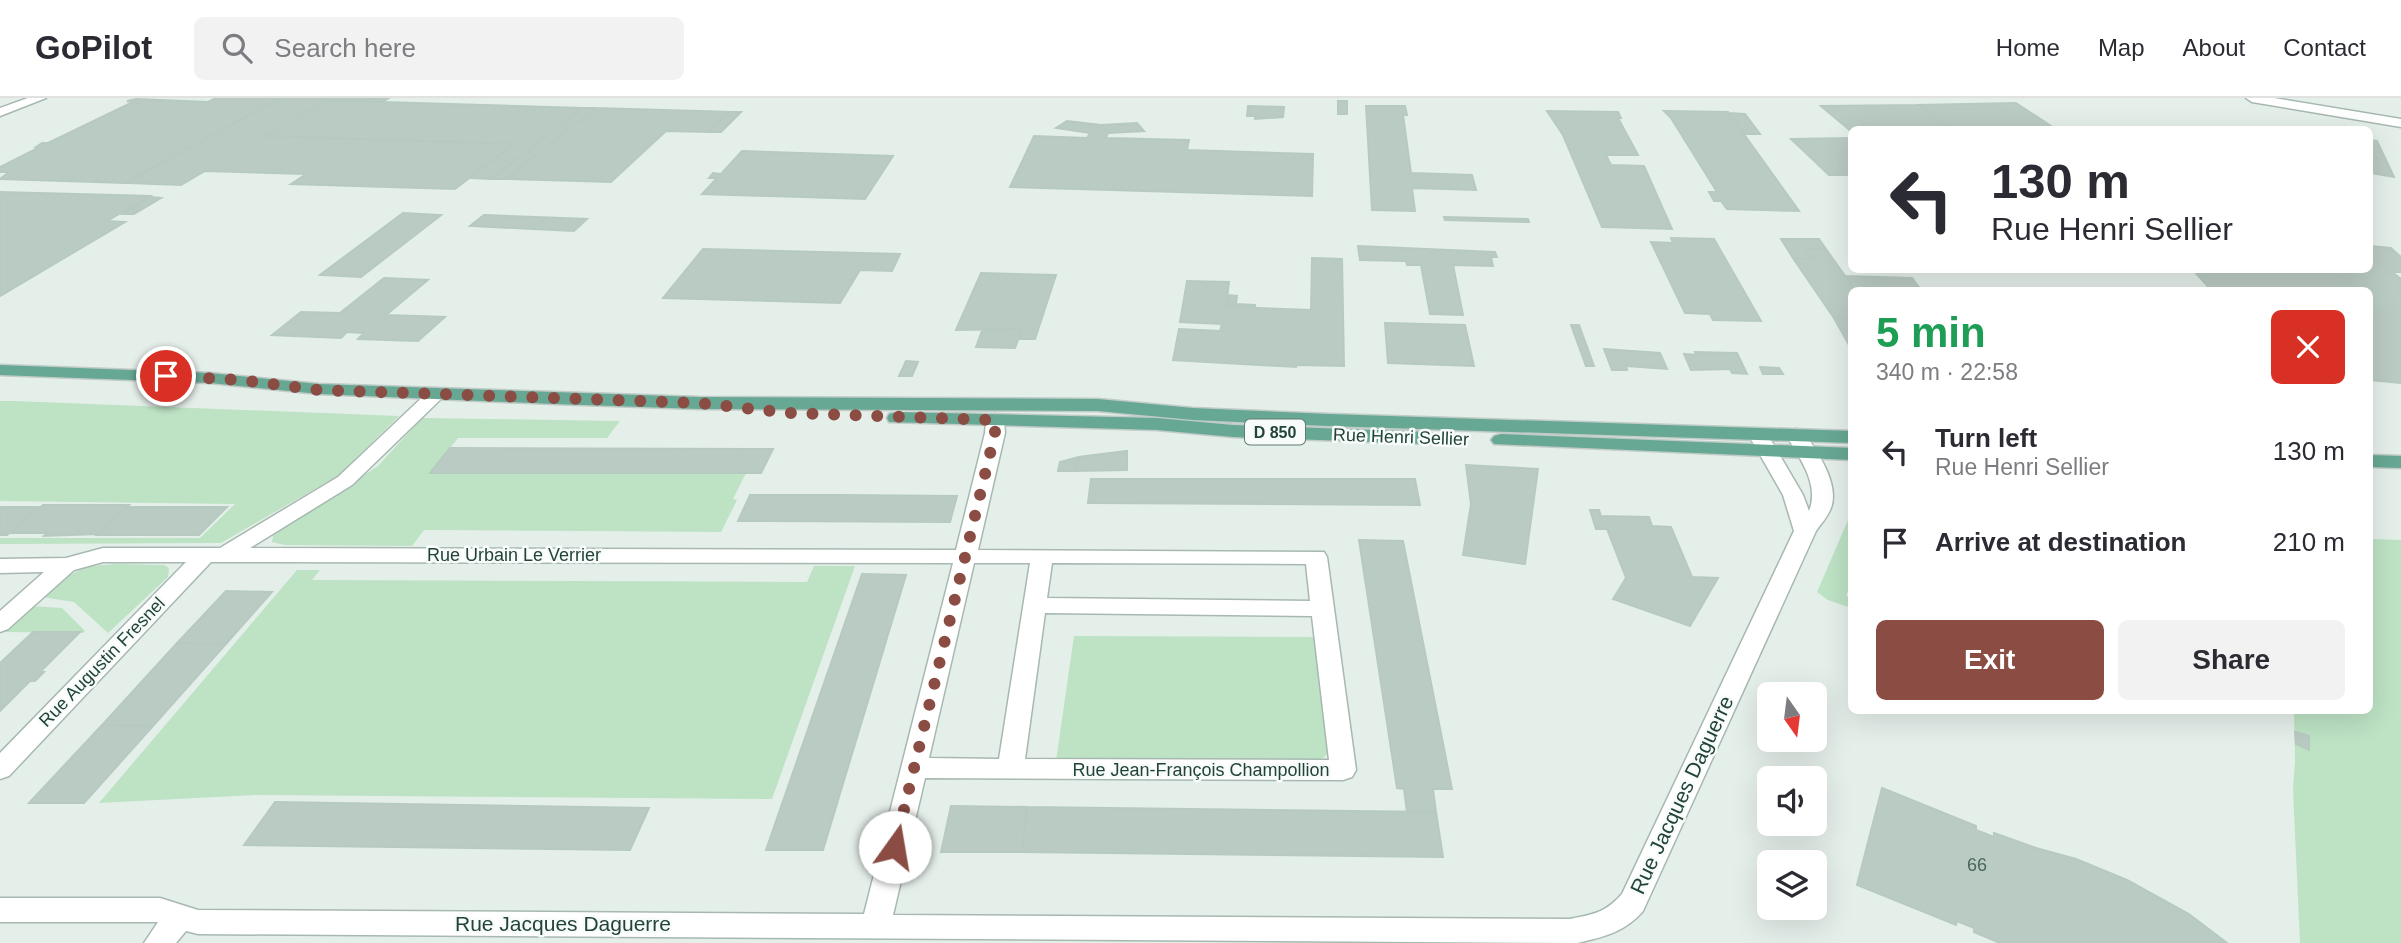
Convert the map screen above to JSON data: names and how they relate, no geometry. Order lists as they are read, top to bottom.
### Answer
{
  "streets": {
    "main road": ["D 850", "Rue Henri Sellier"],
    "street": [
      "Rue Urbain Le Verrier",
      "Rue Augustin Fresnel",
      "Rue Jean-François Champollion",
      "Rue Jacques Daguerre"
    ]
  },
  "crossings": [
    ["Rue Henri Sellier", "Rue Augustin Fresnel"],
    ["Rue Henri Sellier", "Rue Jacques Daguerre"],
    ["Rue Urbain Le Verrier", "Rue Augustin Fresnel"],
    ["Rue Urbain Le Verrier", "Rue Jean-François Champollion"]
  ],
  "house_numbers": ["66"],
  "north": "bottom",
  "page": {
    "header": "GoPilot",
    "search": "Search here",
    "nav": [
      "Home",
      "Map",
      "About",
      "Contact"
    ],
    "turn": ["130 m", "Rue Henri Sellier"],
    "heading": ["5 min", "340 m · 22:58"],
    "list": [
      {
        "name": "Turn left",
        "note": "Rue Henri Sellier",
        "value": "130 m"
      },
      {
        "name": "Arrive at destination",
        "value": "210 m"
      }
    ],
    "buttons": ["Exit", "Share"]
  }
}
